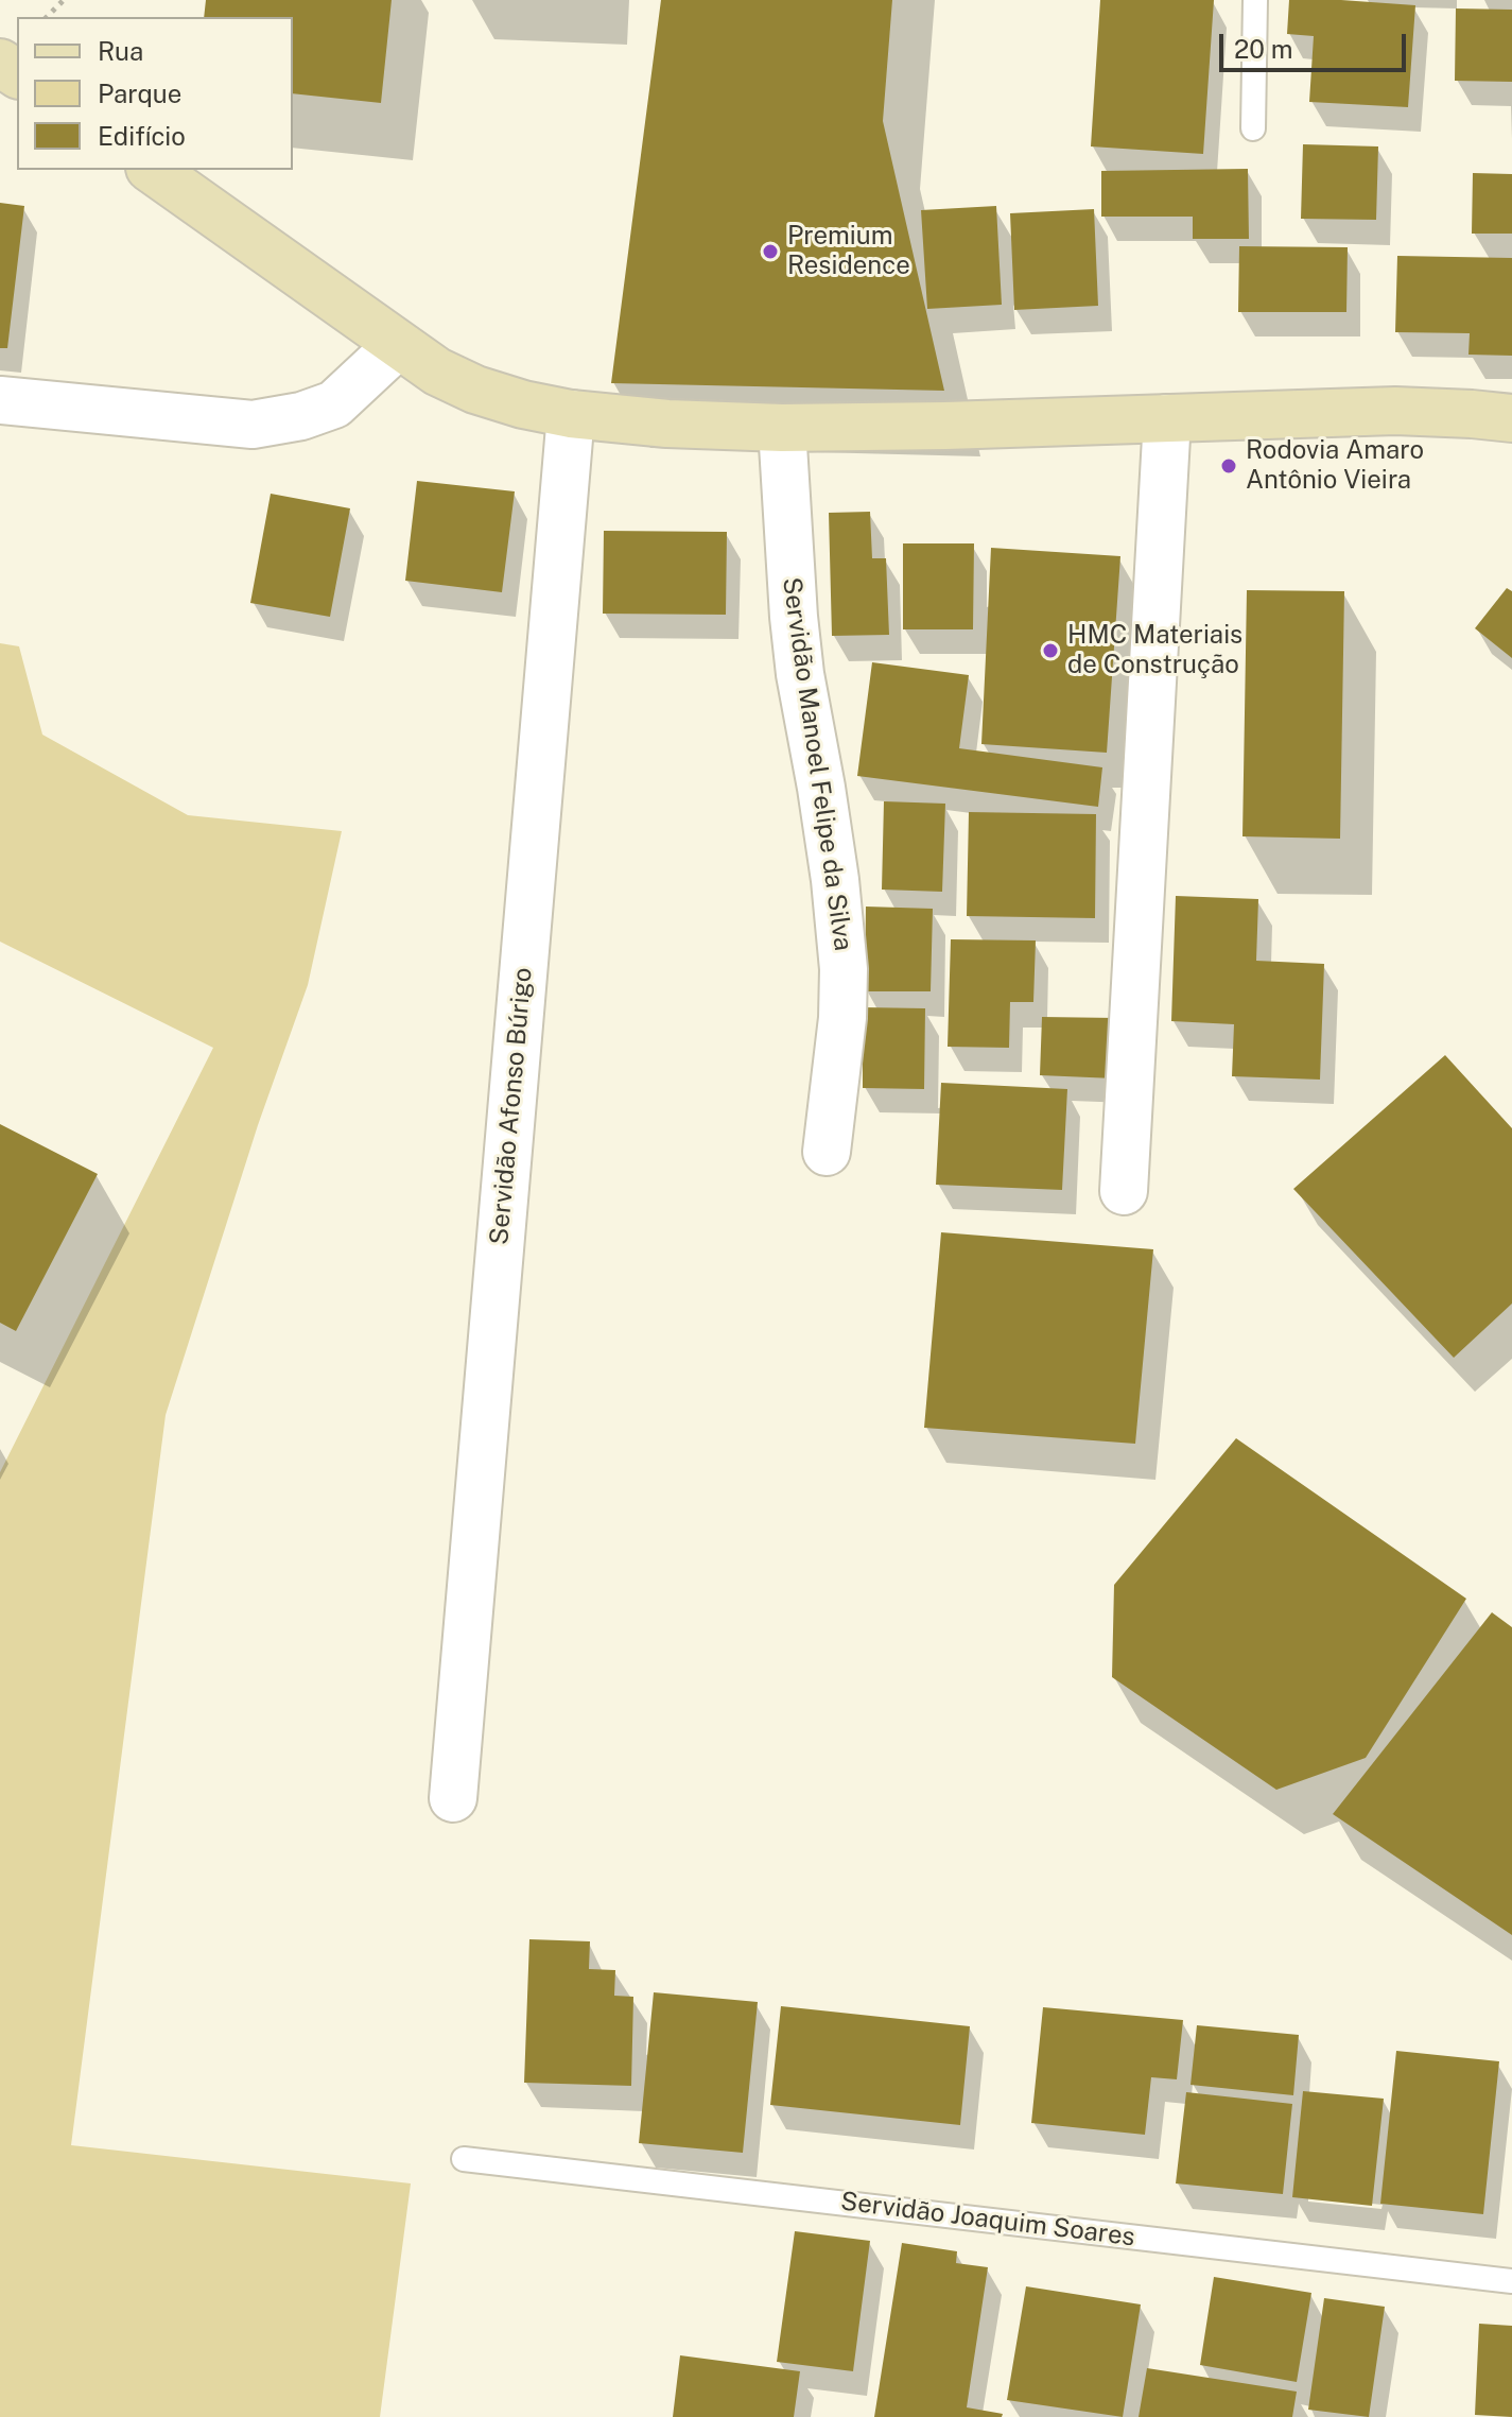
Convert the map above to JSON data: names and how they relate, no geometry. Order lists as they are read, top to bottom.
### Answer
{
  "streets": {
    "street": ["Servidão Manoel Felipe da Silva", "Servidão Afonso Búrigo"],
    "lane": ["Servidão Joaquim Soares"]
  },
  "places": ["Premium Residence", "Rodovia Amaro Antônio Vieira", "HMC Materiais de Construção"],
  "legend": ["Rua", "Parque", "Edifício"],
  "scale_bar": "20 m"
}
